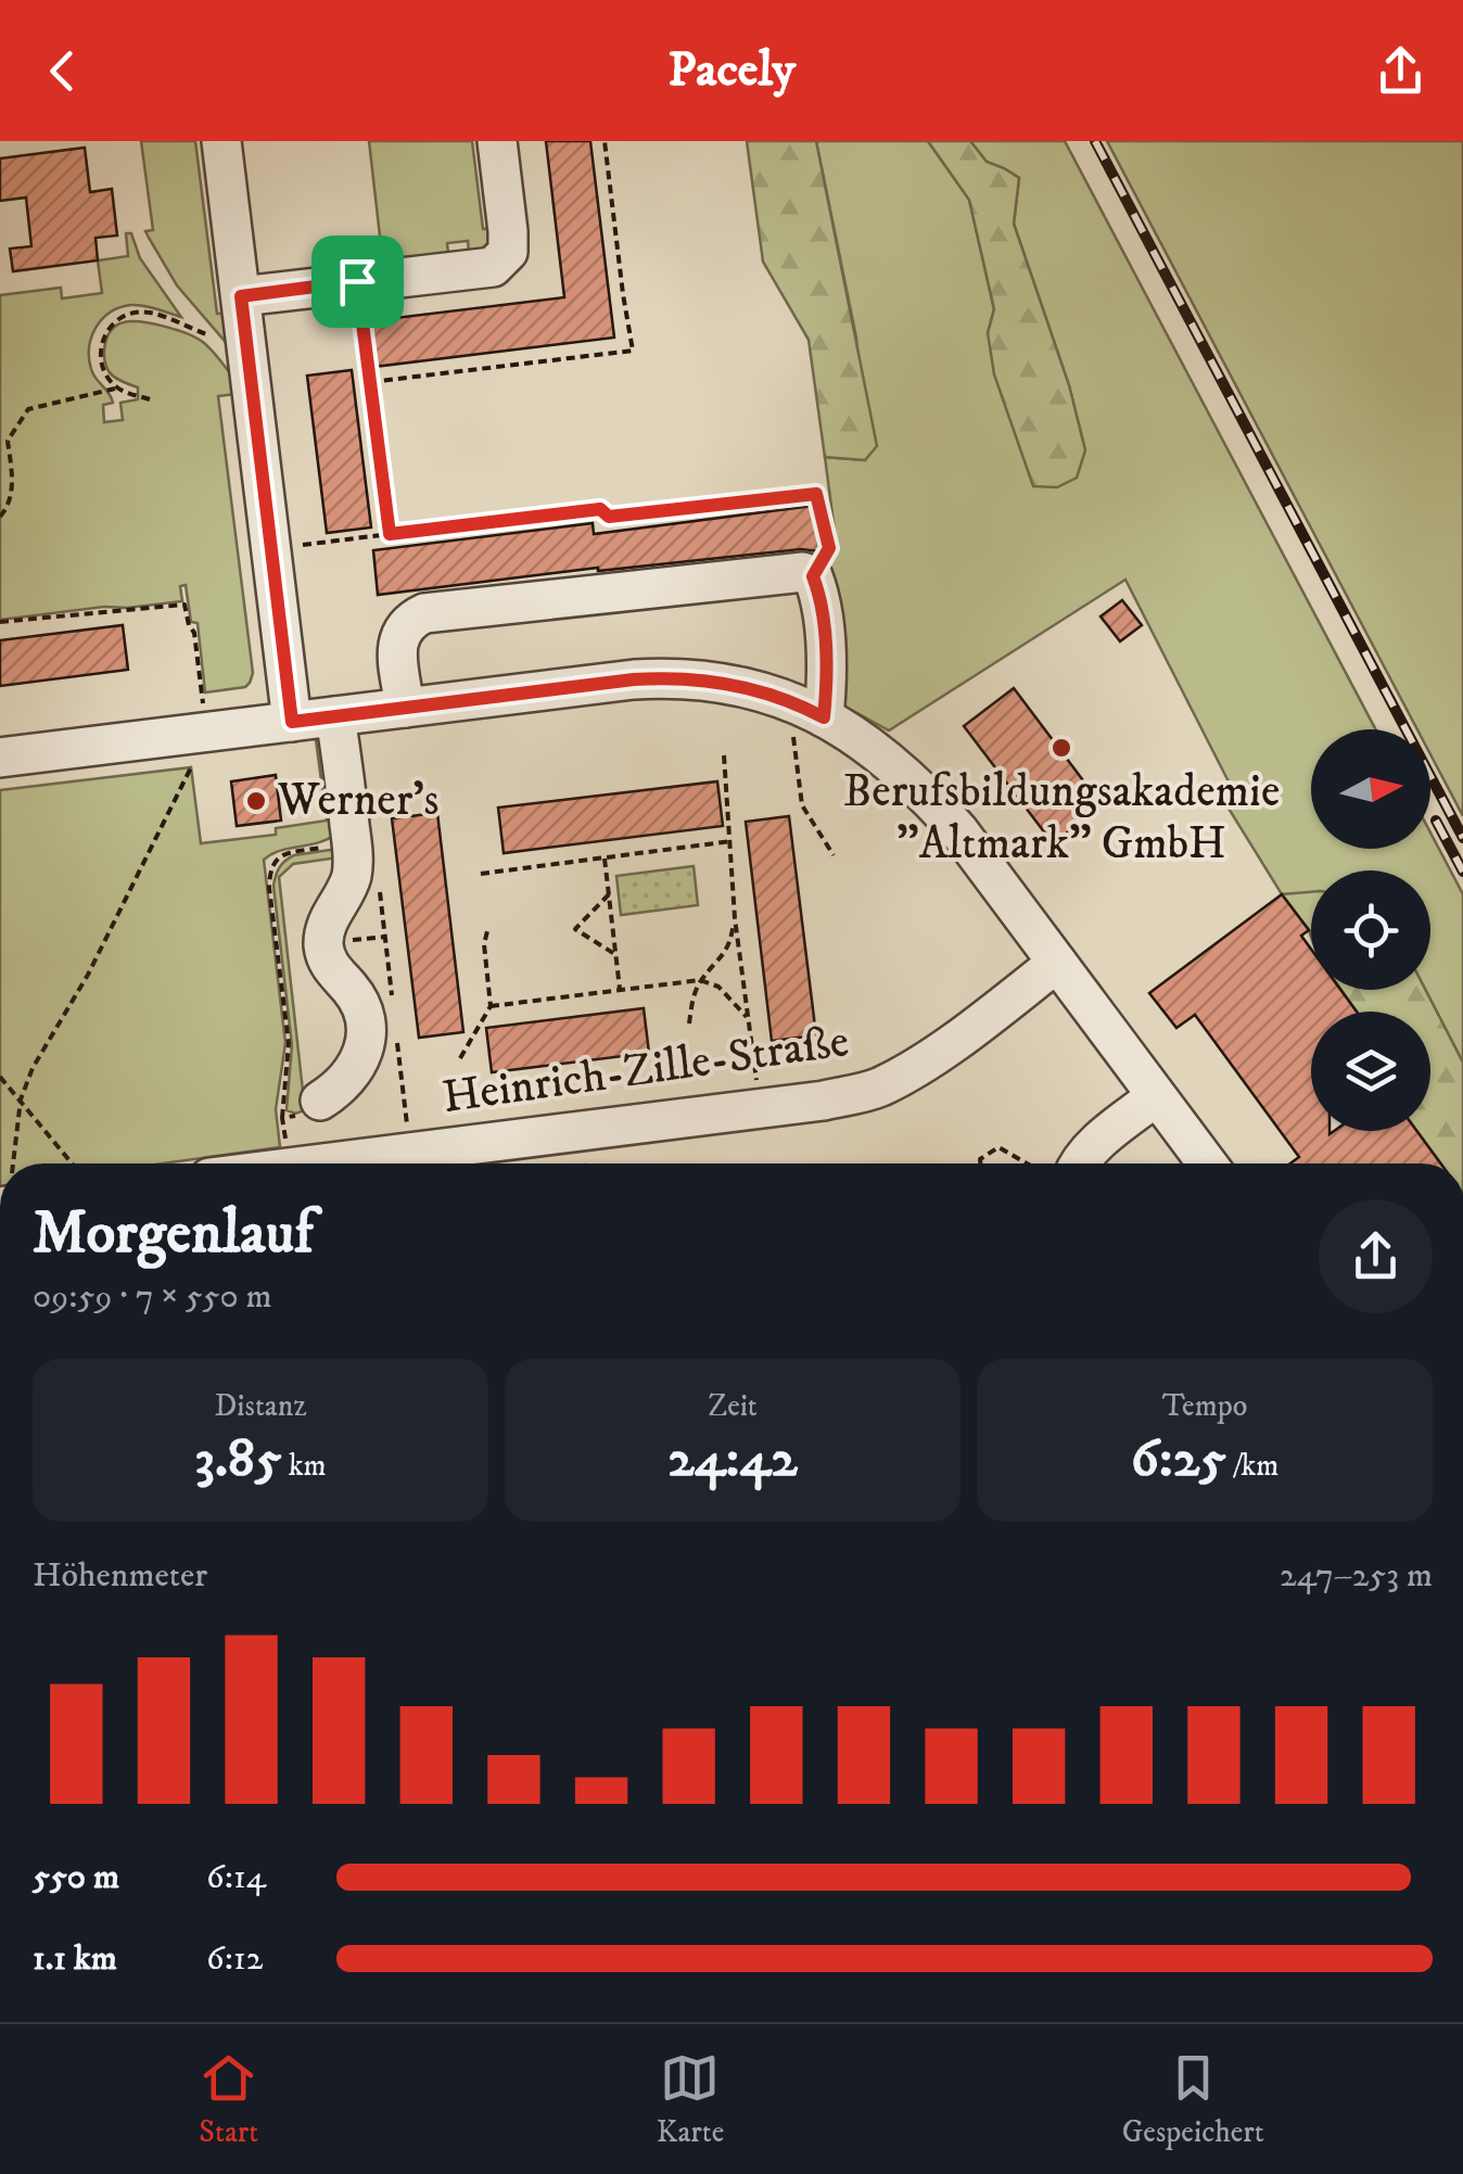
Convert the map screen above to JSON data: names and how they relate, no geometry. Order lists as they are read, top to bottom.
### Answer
{
  "streets": {
    "street": ["Heinrich-Zille-Straße"]
  },
  "places": ["Berufsbildungsakademie \"Altmark\" GmbH", "Werner's"],
  "north": "right",
  "page": {
    "header": "Pacely",
    "heading": ["Morgenlauf", "09:59 · 7 × 550 m"],
    "stats": [
      ["Distanz", "3.85 km"],
      ["Zeit", "24:42"],
      ["Tempo", "6:25 /km"]
    ],
    "chart": ["Höhenmeter", "247–253 m"],
    "list": [
      {
        "name": "550 m",
        "note": "6:14"
      },
      {
        "name": "1.1 km",
        "note": "6:12"
      }
    ],
    "tabs": ["Start", "Karte", "Gespeichert"]
  }
}
